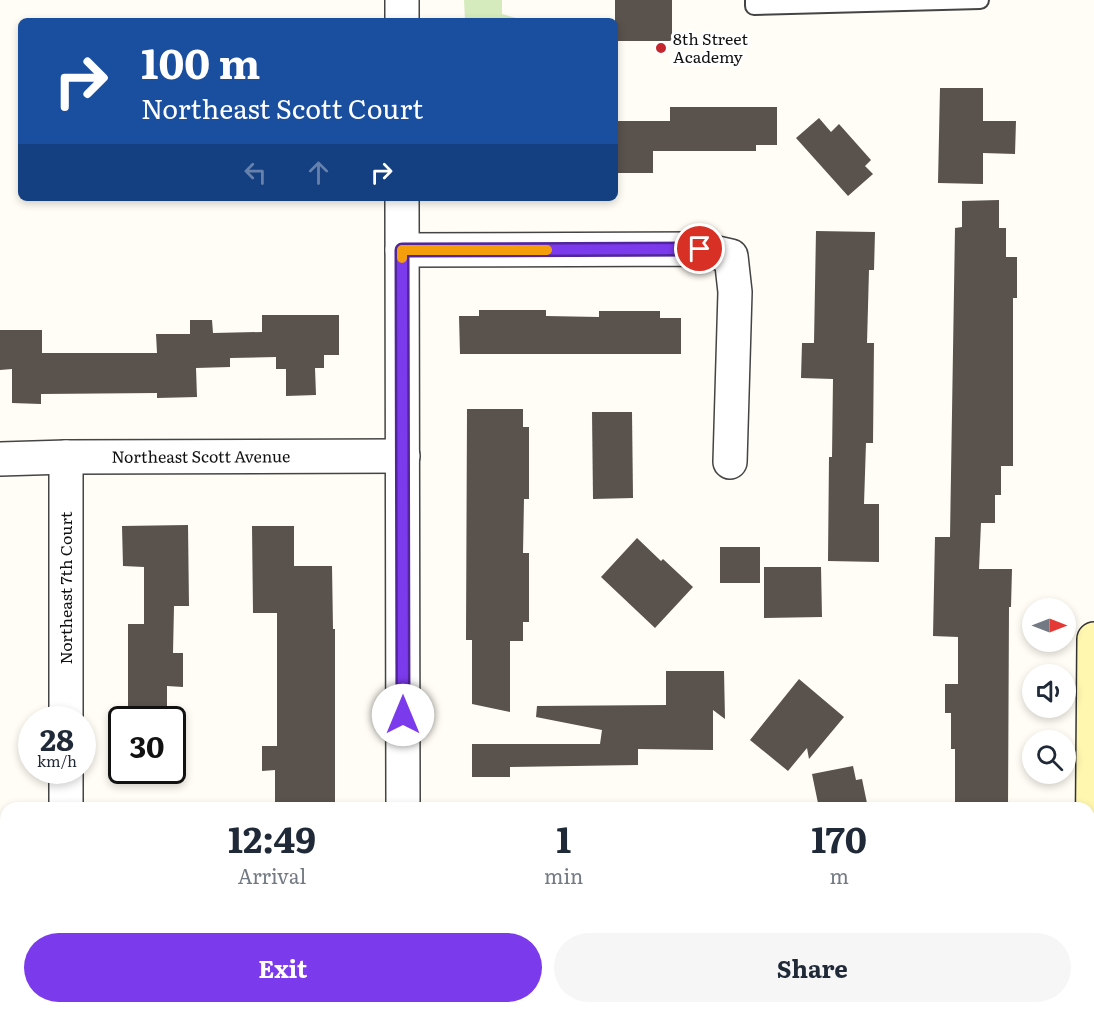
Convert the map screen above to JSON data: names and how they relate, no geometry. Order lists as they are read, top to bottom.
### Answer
{
  "streets": {
    "street": ["Northeast Scott Avenue", "Northeast 7th Court"]
  },
  "crossings": [
    ["Northeast Scott Avenue", "Northeast 7th Court"]
  ],
  "places": ["8th Street Academy"],
  "north": "right",
  "page": {
    "turn": ["100 m", "Northeast Scott Court"],
    "speed": "28 km/h",
    "limit": "30",
    "eta": [
      "12:49",
      "Arrival",
      "1",
      "min",
      "170",
      "m"
    ],
    "buttons": ["Exit", "Share"]
  }
}
